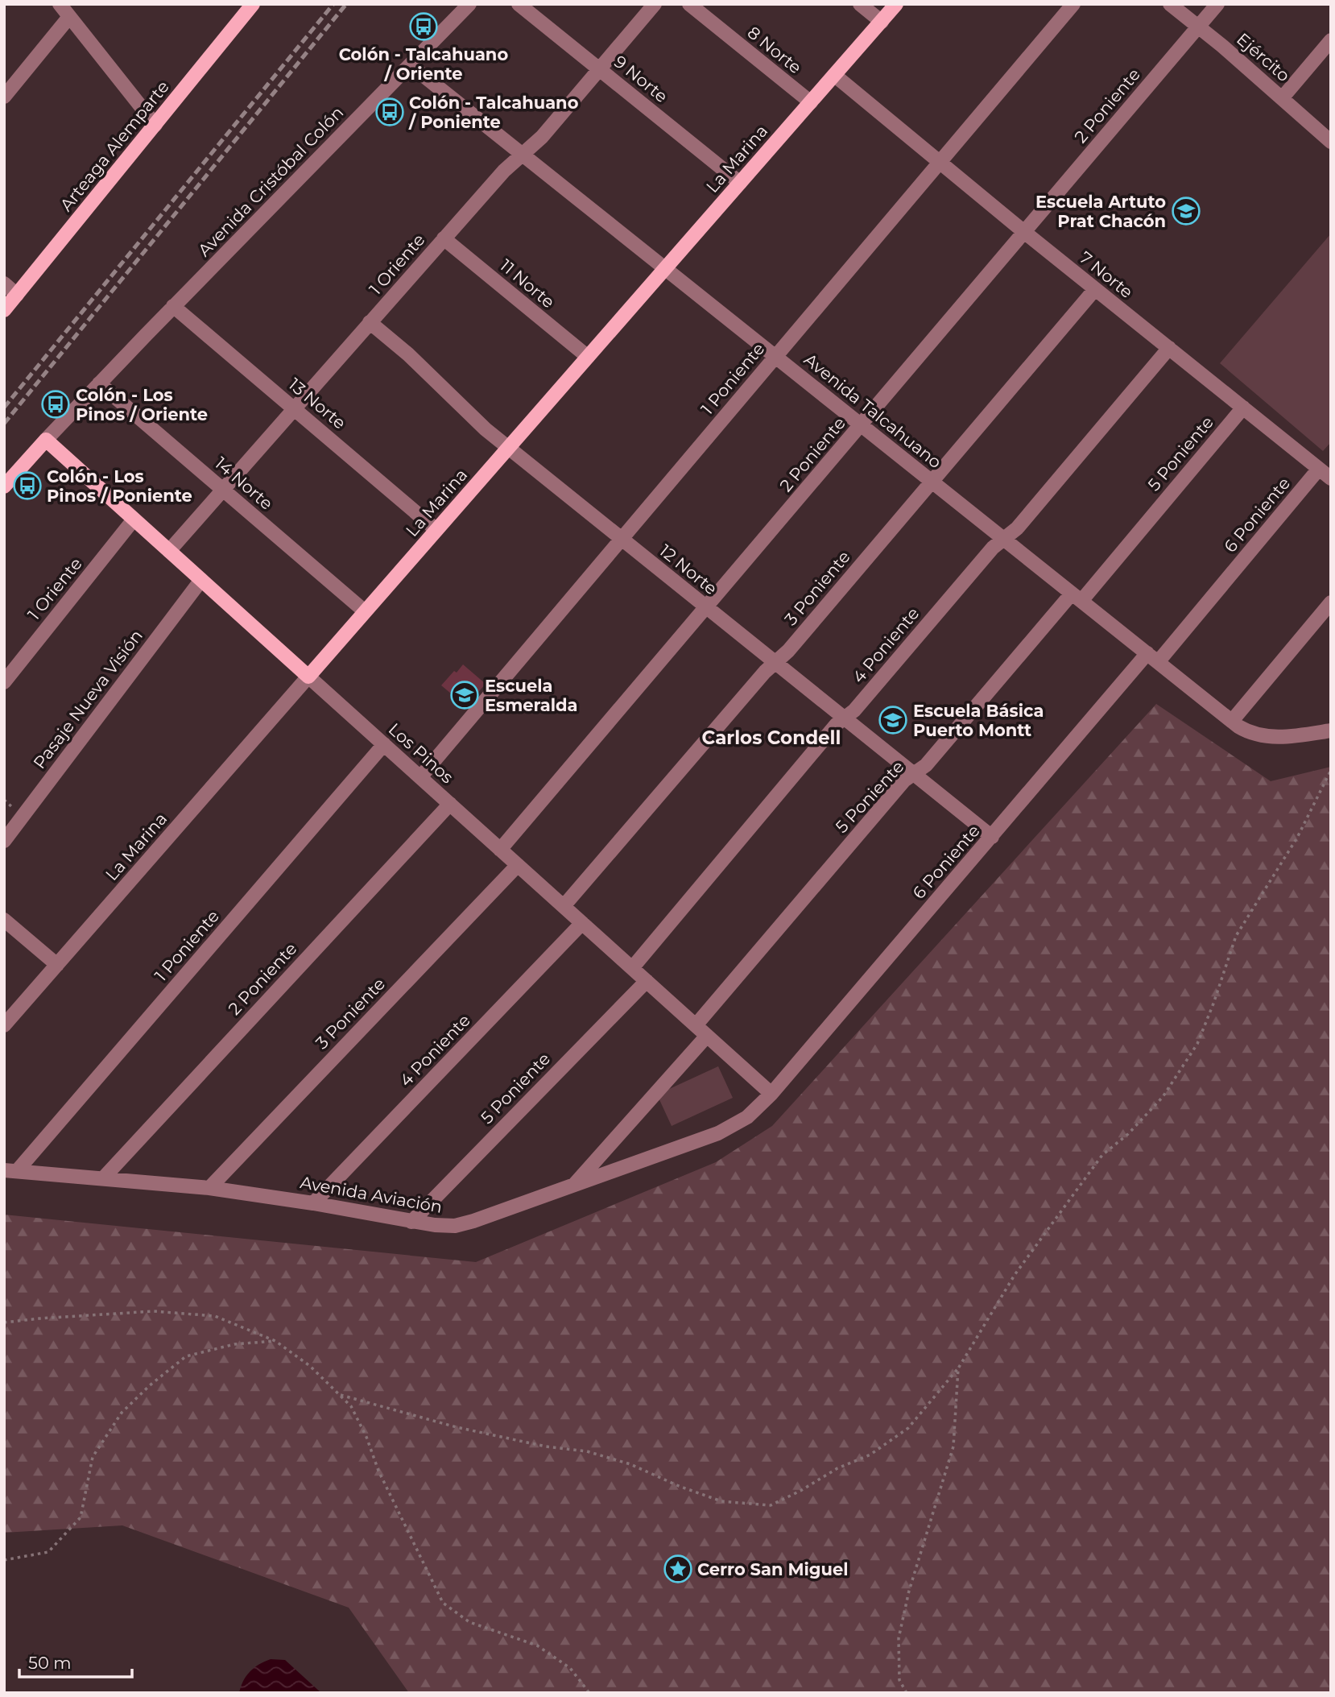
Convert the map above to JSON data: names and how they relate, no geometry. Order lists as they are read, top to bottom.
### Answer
{
  "streets": {
    "main road": ["Arteaga Alemparte", "La Marina", "Los Pinos"],
    "street": [
      "8 Norte",
      "Ejército",
      "9 Norte",
      "2 Poniente",
      "Avenida Cristóbal Colón",
      "1 Oriente",
      "7 Norte",
      "11 Norte",
      "1 Poniente",
      "13 Norte",
      "Avenida Talcahuano",
      "5 Poniente",
      "14 Norte",
      "6 Poniente",
      "12 Norte",
      "3 Poniente",
      "4 Poniente",
      "Pasaje Nueva Visión",
      "Avenida Aviación"
    ]
  },
  "crossings": [
    ["8 Norte", "La Marina"],
    ["Ejército", "2 Poniente"],
    ["9 Norte", "La Marina"],
    ["9 Norte", "1 Oriente"],
    ["2 Poniente", "7 Norte"],
    ["2 Poniente", "Avenida Talcahuano"],
    ["2 Poniente", "12 Norte"],
    ["2 Poniente", "Los Pinos"],
    ["2 Poniente", "Avenida Aviación"],
    ["La Marina", "7 Norte"],
    ["La Marina", "11 Norte"],
    ["La Marina", "13 Norte"],
    ["La Marina", "Avenida Talcahuano"],
    ["La Marina", "14 Norte"],
    ["La Marina", "12 Norte"],
    ["La Marina", "Los Pinos"],
    ["Avenida Cristóbal Colón", "13 Norte"],
    ["Avenida Cristóbal Colón", "Avenida Talcahuano"],
    ["Avenida Cristóbal Colón", "14 Norte"],
    ["Avenida Cristóbal Colón", "Los Pinos"],
    ["1 Oriente", "11 Norte"],
    ["1 Oriente", "13 Norte"],
    ["1 Oriente", "Avenida Talcahuano"],
    ["1 Oriente", "14 Norte"],
    ["1 Oriente", "12 Norte"],
    ["1 Oriente", "Los Pinos"],
    ["7 Norte", "1 Poniente"],
    ["7 Norte", "5 Poniente"],
    ["7 Norte", "6 Poniente"],
    ["7 Norte", "3 Poniente"],
    ["7 Norte", "4 Poniente"],
    ["1 Poniente", "Avenida Talcahuano"],
    ["1 Poniente", "12 Norte"],
    ["1 Poniente", "Los Pinos"],
    ["1 Poniente", "Avenida Aviación"],
    ["Avenida Talcahuano", "5 Poniente"],
    ["Avenida Talcahuano", "6 Poniente"],
    ["Avenida Talcahuano", "3 Poniente"],
    ["Avenida Talcahuano", "4 Poniente"],
    ["5 Poniente", "12 Norte"],
    ["5 Poniente", "Los Pinos"],
    ["5 Poniente", "Avenida Aviación"],
    ["6 Poniente", "12 Norte"],
    ["6 Poniente", "Los Pinos"],
    ["6 Poniente", "Avenida Aviación"],
    ["12 Norte", "3 Poniente"],
    ["12 Norte", "4 Poniente"],
    ["3 Poniente", "Los Pinos"],
    ["3 Poniente", "Avenida Aviación"],
    ["4 Poniente", "Los Pinos"],
    ["4 Poniente", "Avenida Aviación"],
    ["Pasaje Nueva Visión", "Los Pinos"],
    ["Los Pinos", "Avenida Aviación"]
  ],
  "districts": ["Carlos Condell"],
  "places": {
    "bus stop": [
      "Colón - Talcahuano / Oriente",
      "Colón - Talcahuano / Poniente",
      "Colón - Los Pinos / Oriente",
      "Colón - Los Pinos / Poniente"
    ],
    "school or university": ["Escuela Artuto Prat Chacón", "Escuela Esmeralda", "Escuela Básica Puerto Montt"],
    "place": ["Cerro San Miguel"]
  },
  "scale_bar": "50 m"
}
